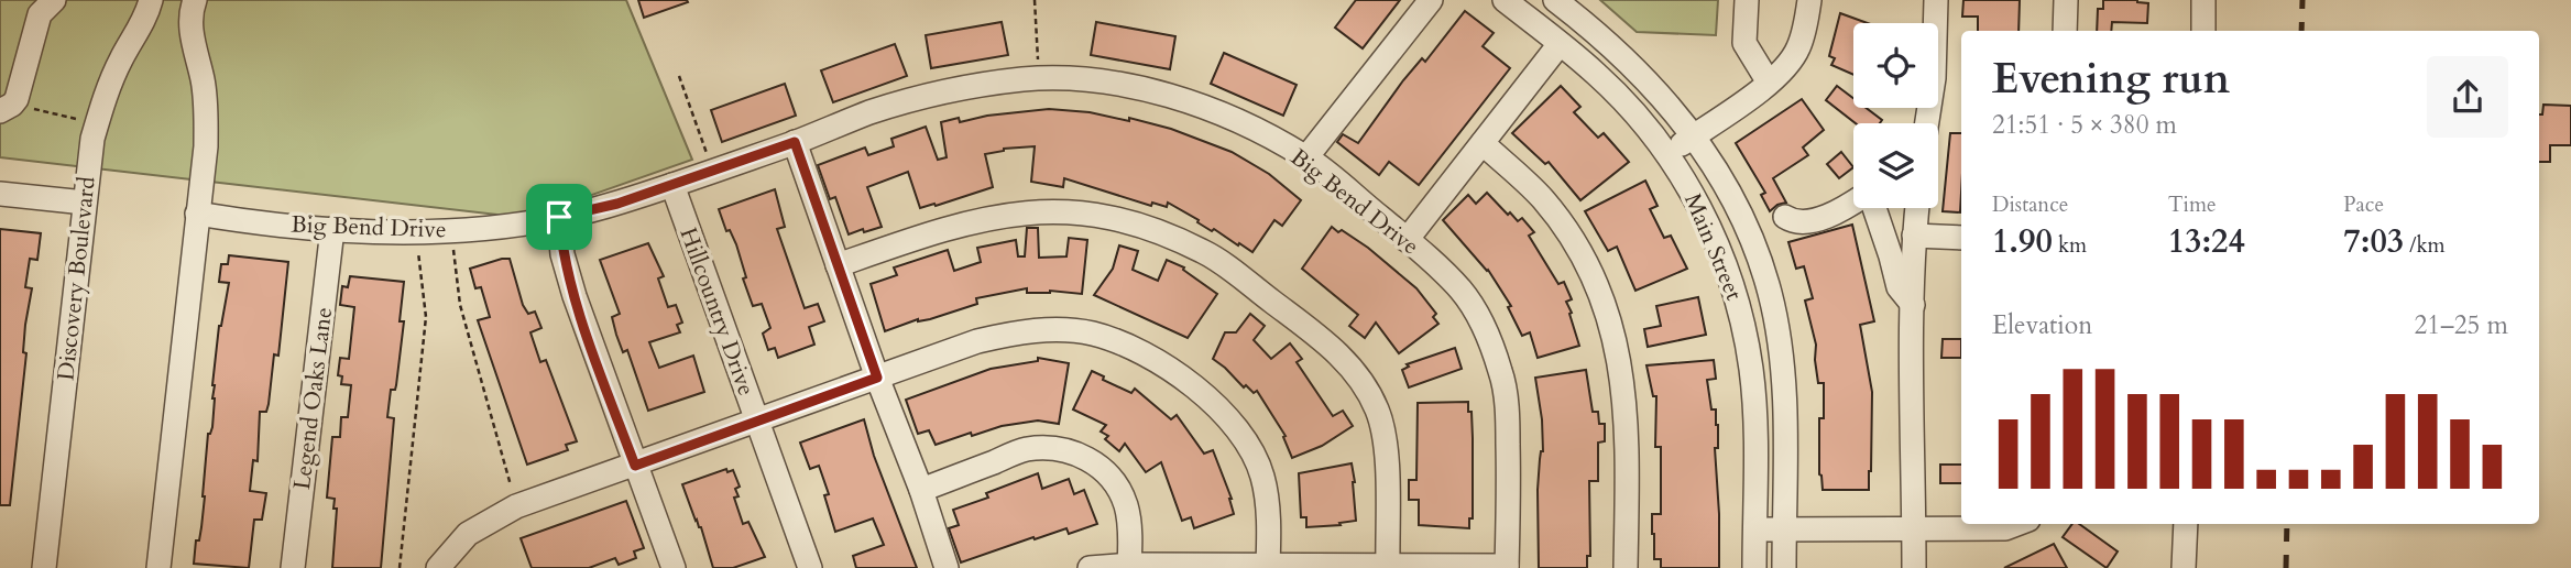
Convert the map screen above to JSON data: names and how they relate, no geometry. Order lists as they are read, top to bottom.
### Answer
{
  "streets": {
    "street": [
      "Big Bend Drive",
      "Main Street",
      "Discovery Boulevard",
      "Hillcountry Drive",
      "Legend Oaks Lane"
    ]
  },
  "crossings": [
    ["Big Bend Drive", "Hillcountry Drive"],
    ["Big Bend Drive", "Legend Oaks Lane"]
  ],
  "page": {
    "heading": ["Evening run", "21:51 · 5 × 380 m"],
    "stats": [
      ["Distance", "1.90 km"],
      ["Time", "13:24"],
      ["Pace", "7:03 /km"]
    ],
    "chart": ["Elevation", "21–25 m"]
  }
}
